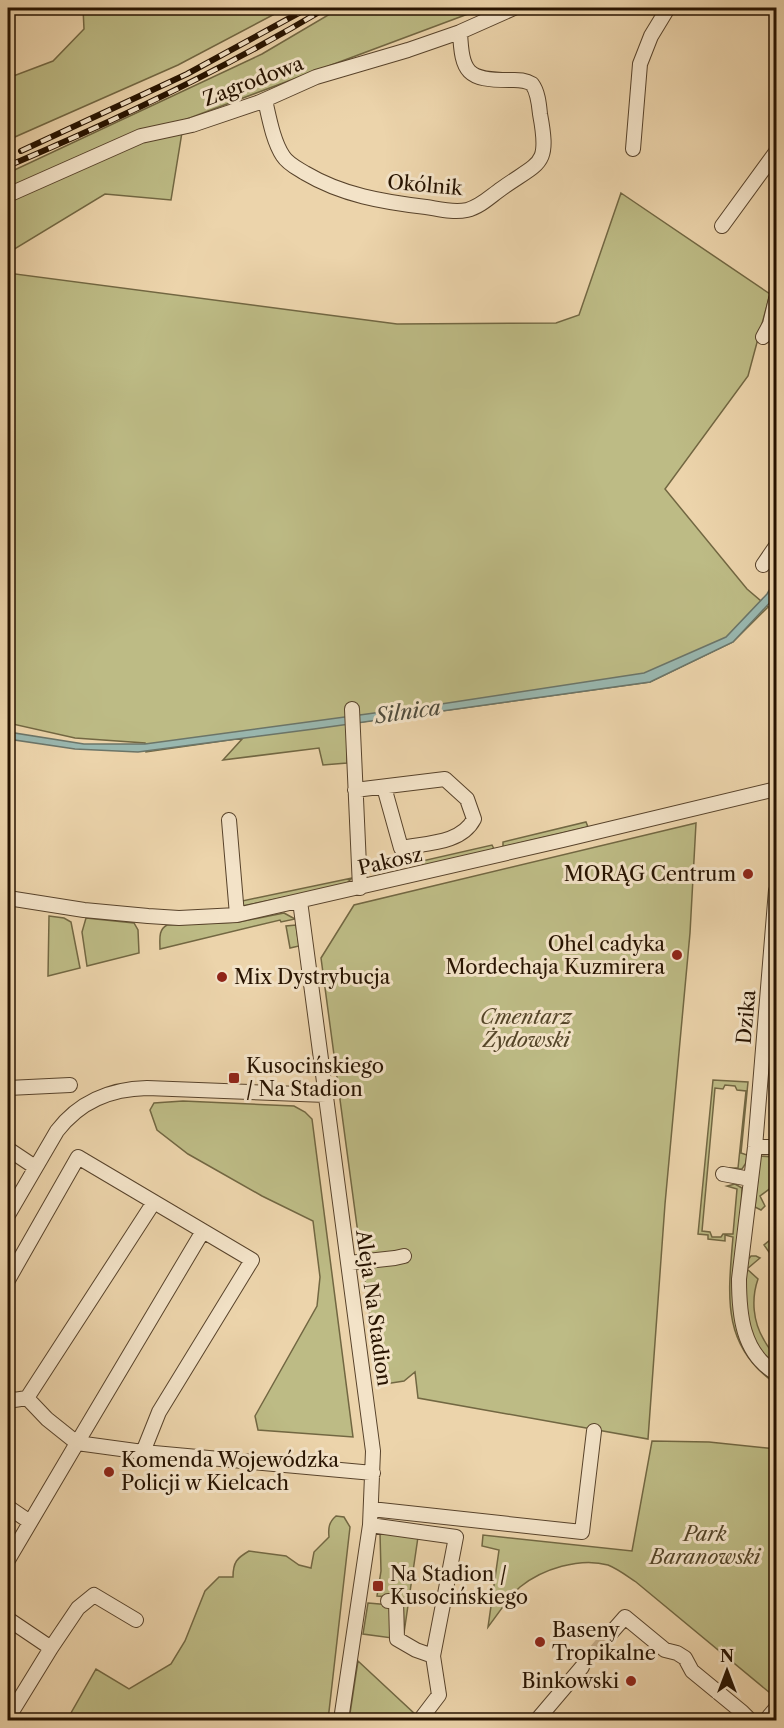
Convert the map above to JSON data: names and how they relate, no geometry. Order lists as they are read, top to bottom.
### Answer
{
  "streets": {
    "street": [
      "Zagrodowa",
      "Okólnik",
      "Pakosz",
      "Dzika",
      "Aleja Na Stadion"
    ]
  },
  "crossings": [
    ["Zagrodowa", "Okólnik"],
    ["Pakosz", "Aleja Na Stadion"]
  ],
  "water": ["Silnica"],
  "parks": ["Cmentarz Żydowski", "Park Baranowski"],
  "places": {
    "other": [
      "MORĄG Centrum",
      "Ohel cadyka Mordechaja Kuzmirera",
      "Mix Dystrybucja",
      "Komenda Wojewódzka Policji w Kielcach",
      "Baseny Tropikalne",
      "Binkowski"
    ],
    "transit": ["Kusocińskiego / Na Stadion", "Na Stadion / Kusocińskiego"]
  },
  "north": "top"
}
